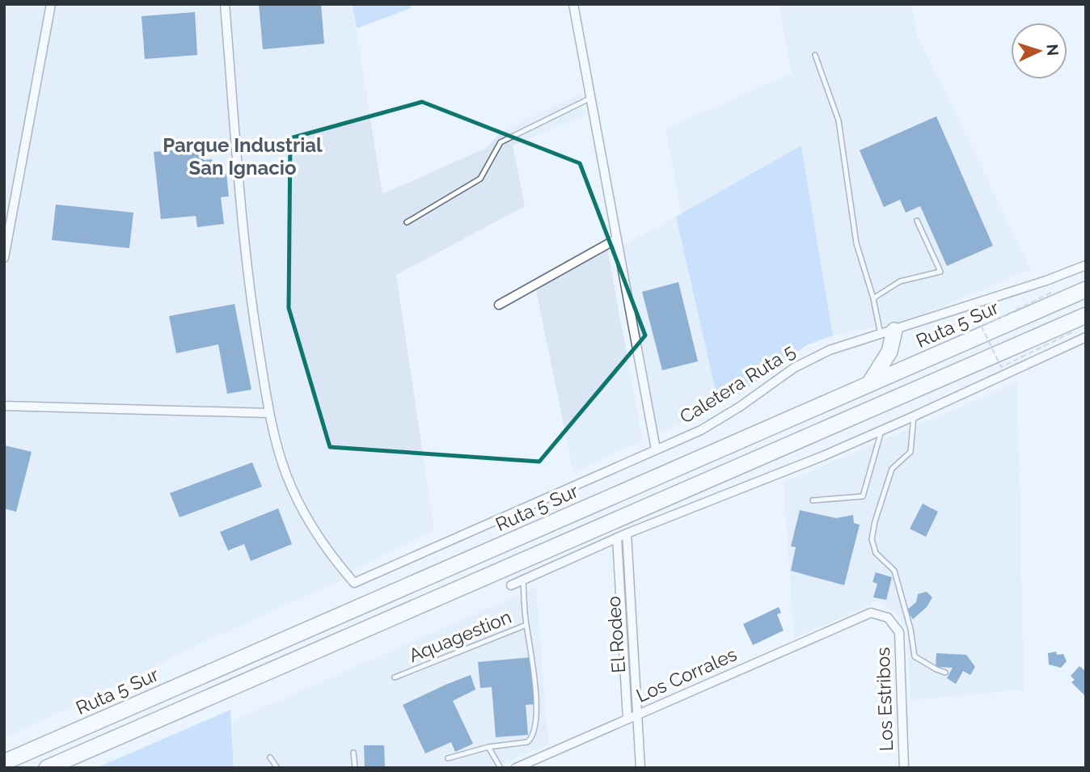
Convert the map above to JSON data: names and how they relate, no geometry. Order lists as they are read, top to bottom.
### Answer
{
  "streets": {
    "highway": ["Ruta 5 Sur"],
    "street": [
      "Caletera Ruta 5",
      "El Rodeo",
      "Los Corrales",
      "Los Estribos"
    ],
    "lane": ["Aquagestion"]
  },
  "crossings": [
    ["El Rodeo", "Los Corrales"],
    ["Los Corrales", "Los Estribos"]
  ],
  "districts": ["Parque Industrial San Ignacio"],
  "north": "right"
}
